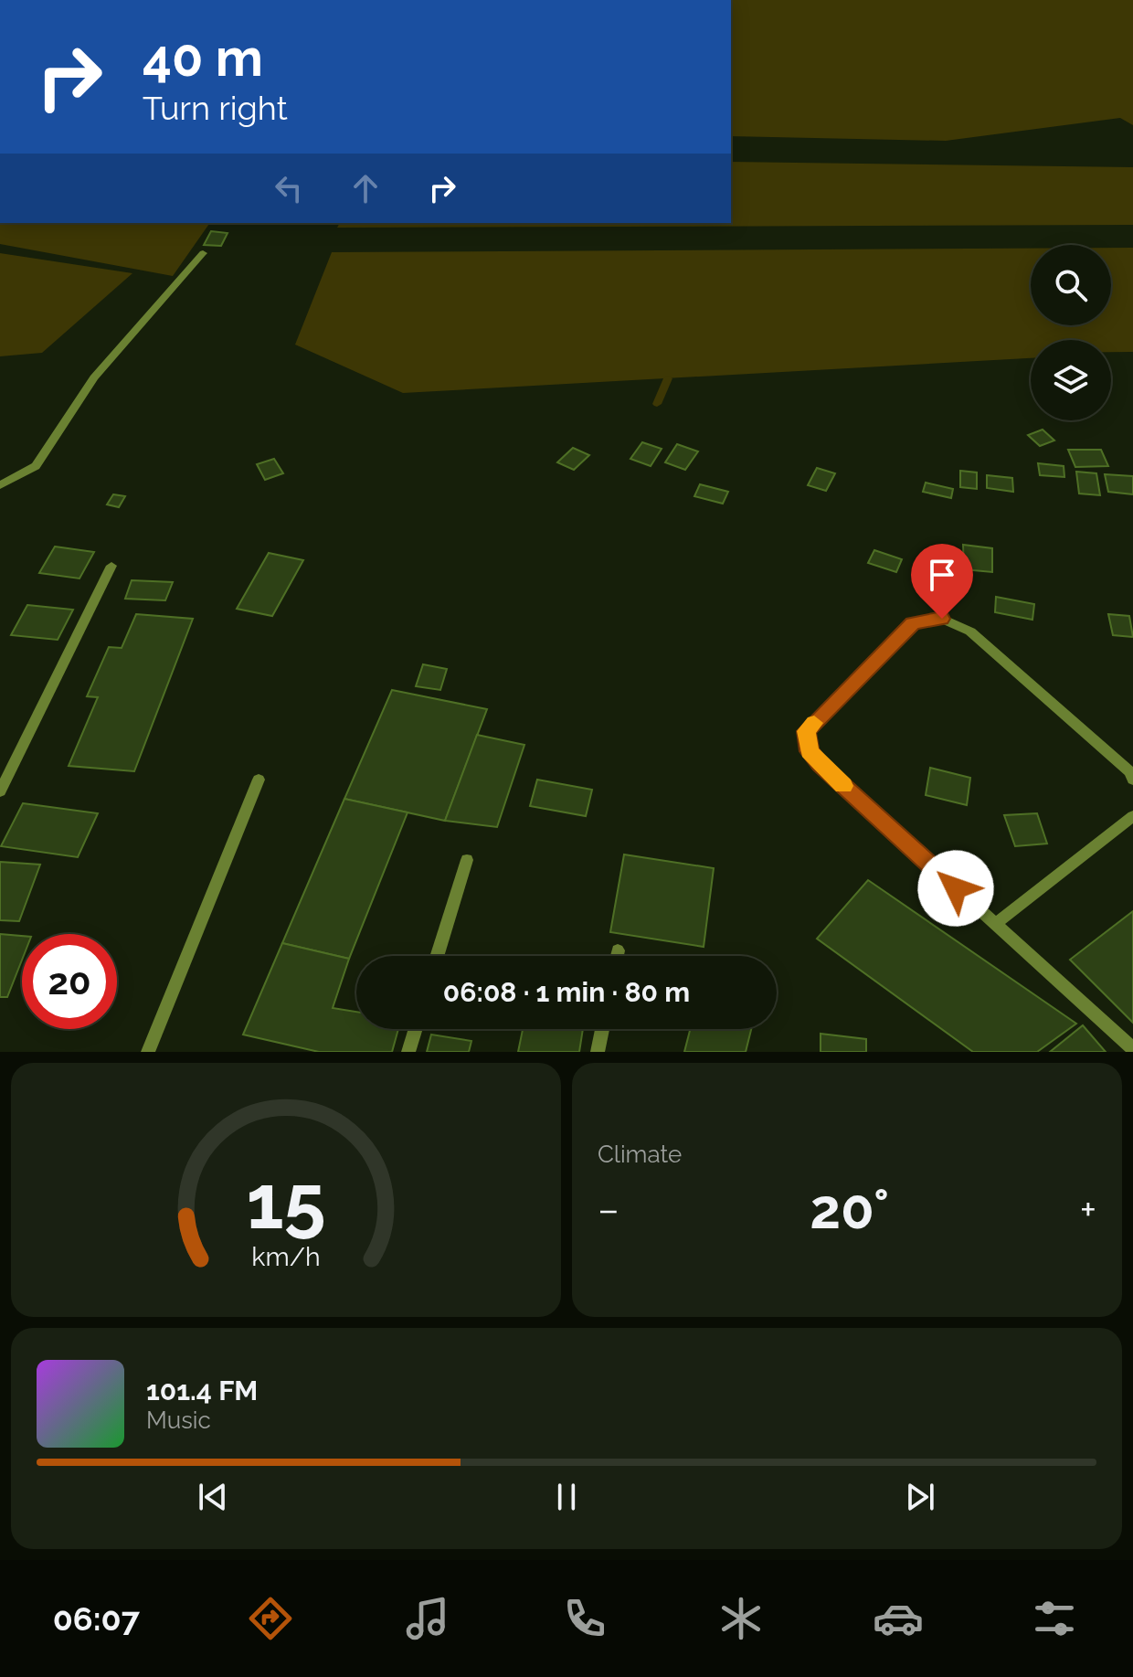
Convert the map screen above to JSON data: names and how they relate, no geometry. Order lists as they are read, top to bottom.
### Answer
{
  "page": {
    "turn": ["40 m", "Turn right"],
    "limit": "20",
    "trip": "06:08 · 1 min · 80 m",
    "tile": "Climate",
    "heat": ["−", "20°", "+"],
    "song": ["101.4 FM", "Music"],
    "tabs": "06:07",
    "gauge": ["15", "km/h"]
  }
}
